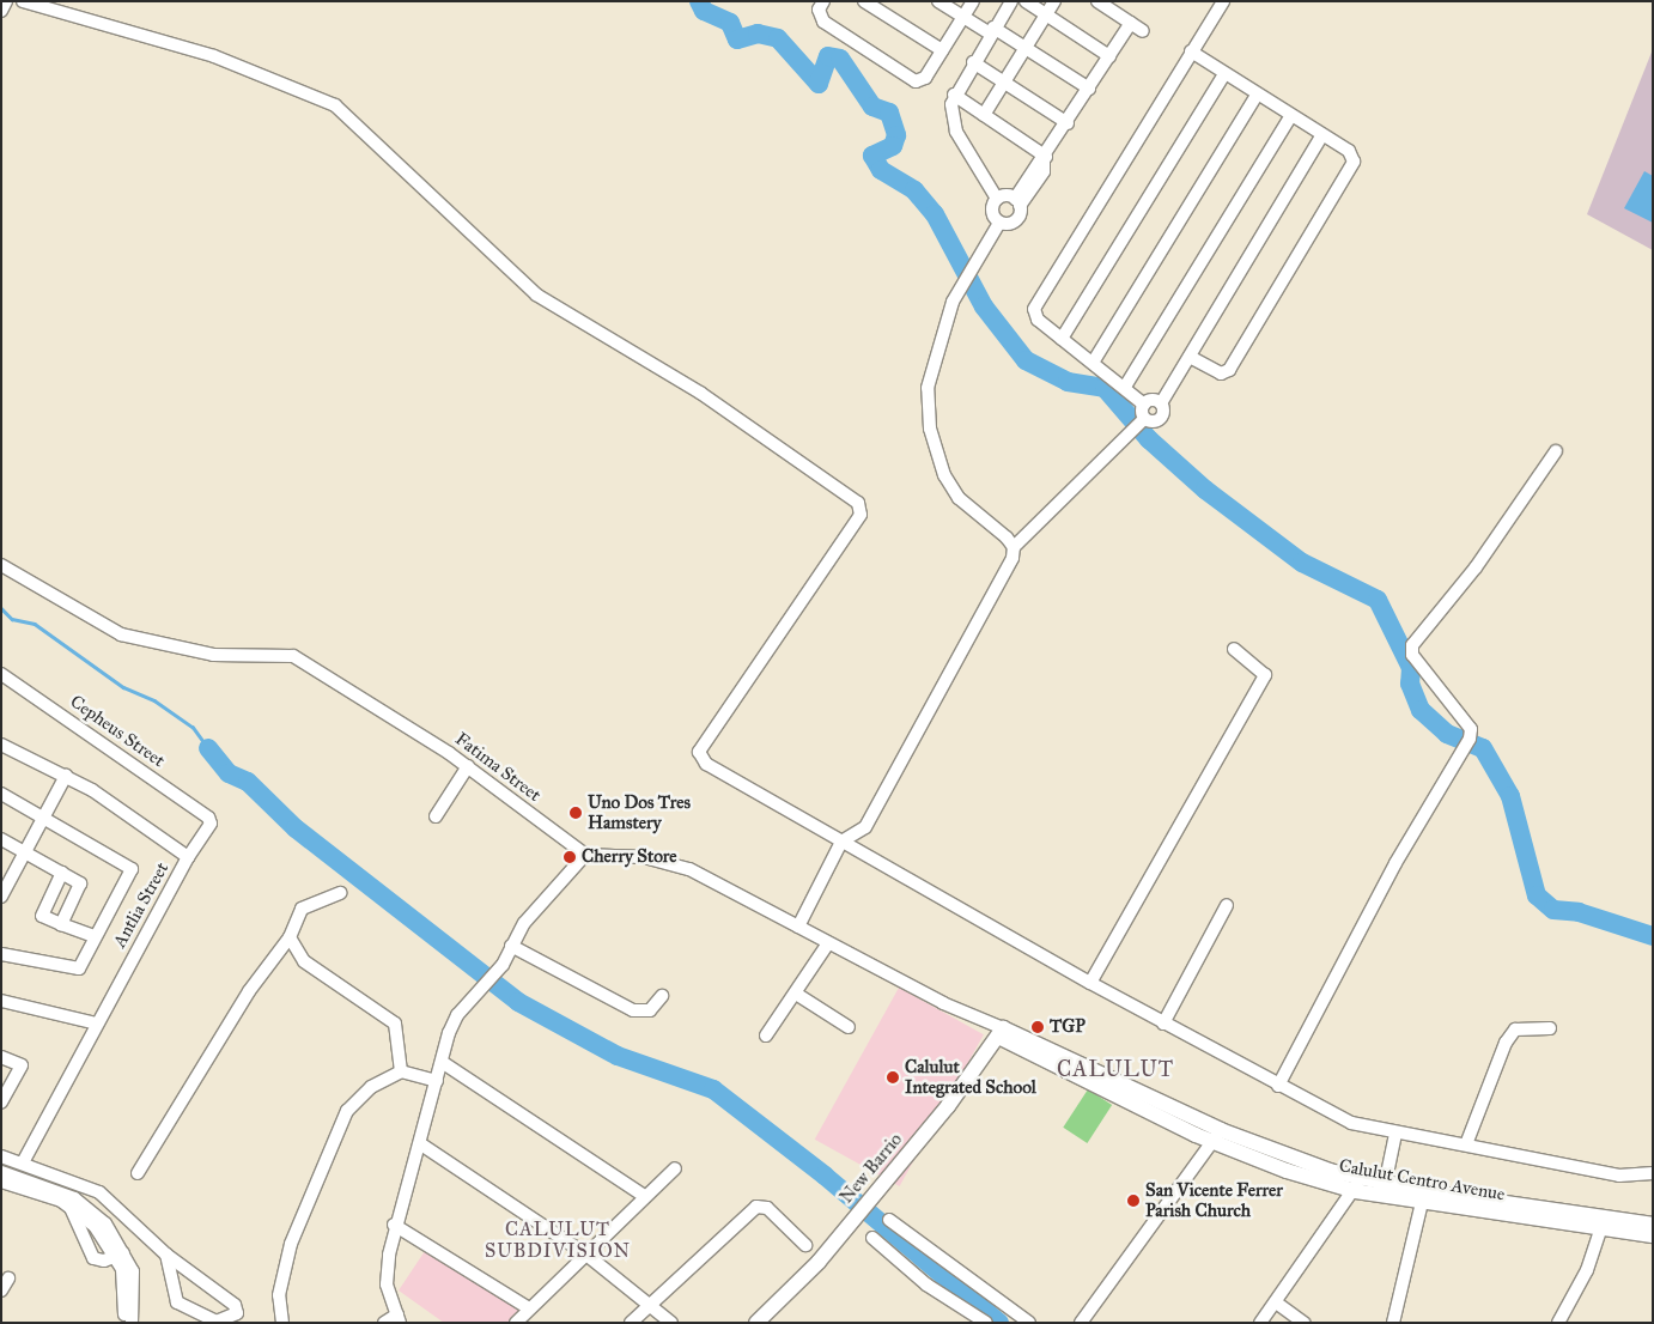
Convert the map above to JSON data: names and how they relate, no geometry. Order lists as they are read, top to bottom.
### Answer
{
  "streets": {
    "main road": ["New Barrio", "Calulut Centro Avenue"],
    "street": ["Cepheus Street", "Fatima Street", "Antlia Street"]
  },
  "crossings": [
    ["Cepheus Street", "Antlia Street"],
    ["New Barrio", "Calulut Centro Avenue"]
  ],
  "districts": ["CALULUT", "CALULUT SUBDIVISION"],
  "places": [
    "Uno Dos Tres Hamstery",
    "Cherry Store",
    "TGP",
    "Calulut Integrated School",
    "San Vicente Ferrer Parish Church"
  ]
}
